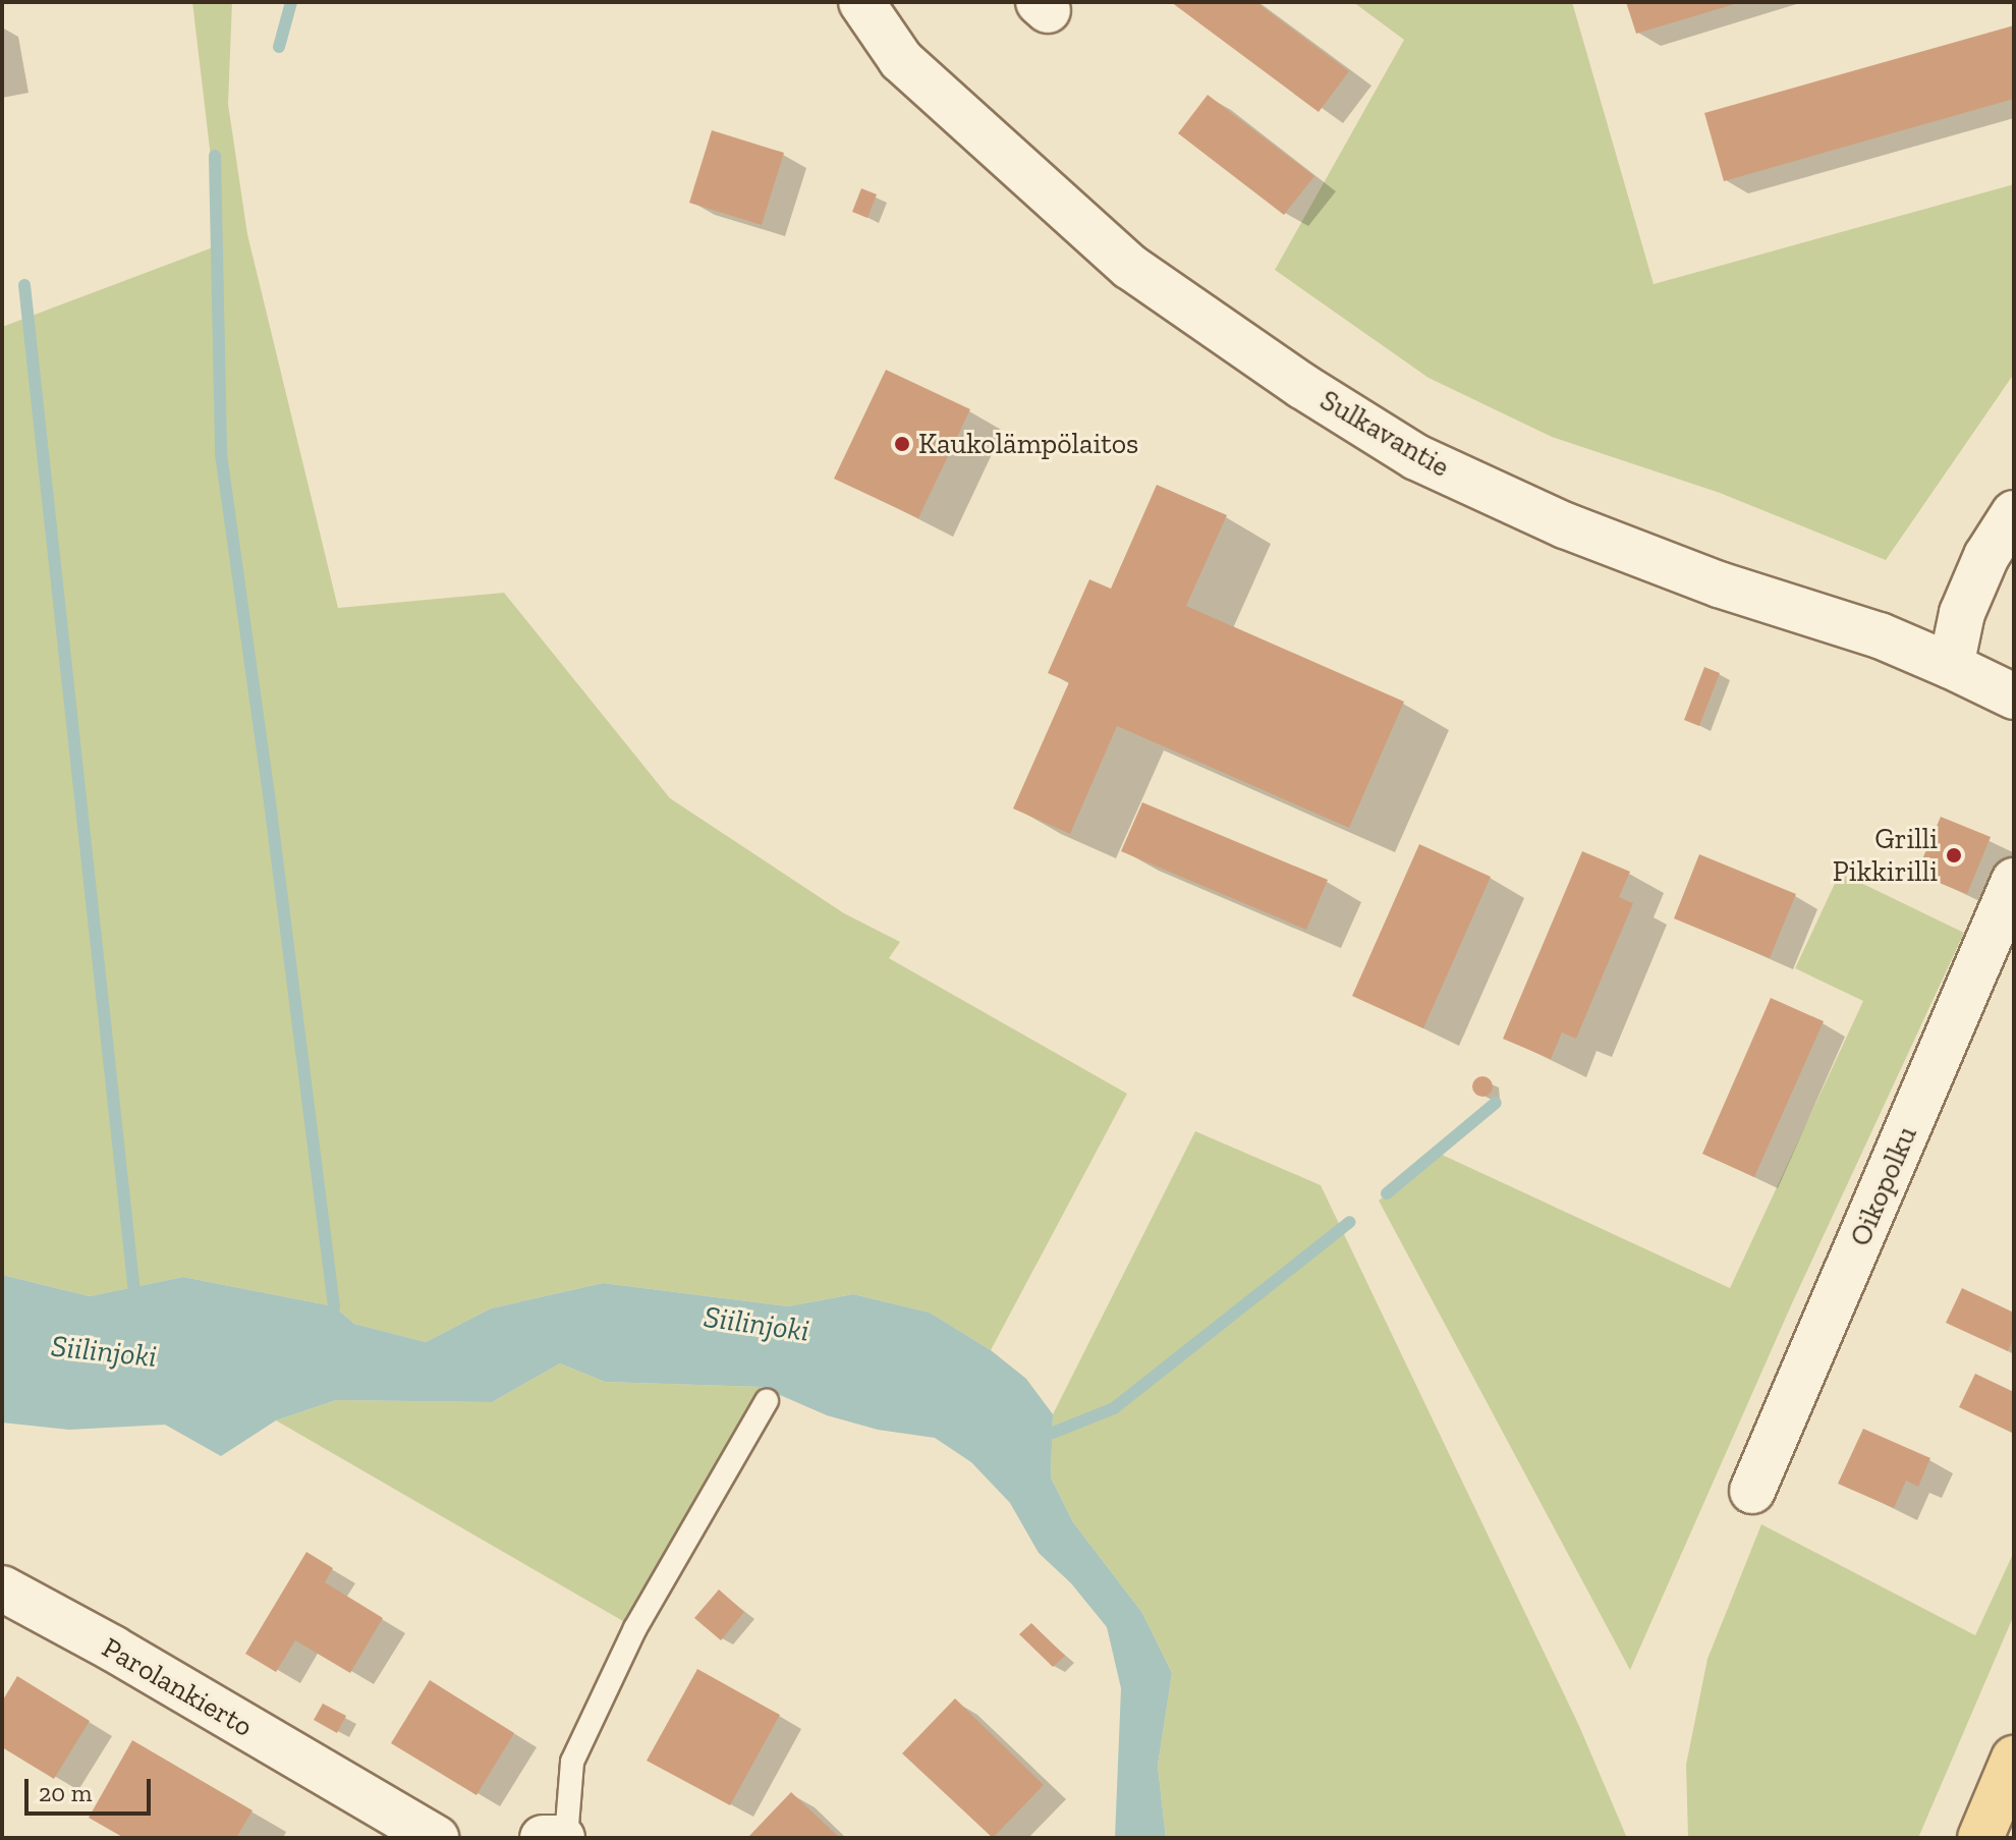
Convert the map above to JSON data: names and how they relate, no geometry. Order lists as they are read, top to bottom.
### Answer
{
  "streets": {
    "street": ["Sulkavantie", "Oikopolku", "Parolankierto"]
  },
  "water": ["Siilinjoki"],
  "places": ["Kaukolämpölaitos", "Grilli Pikkirilli"],
  "scale_bar": "20 m"
}
